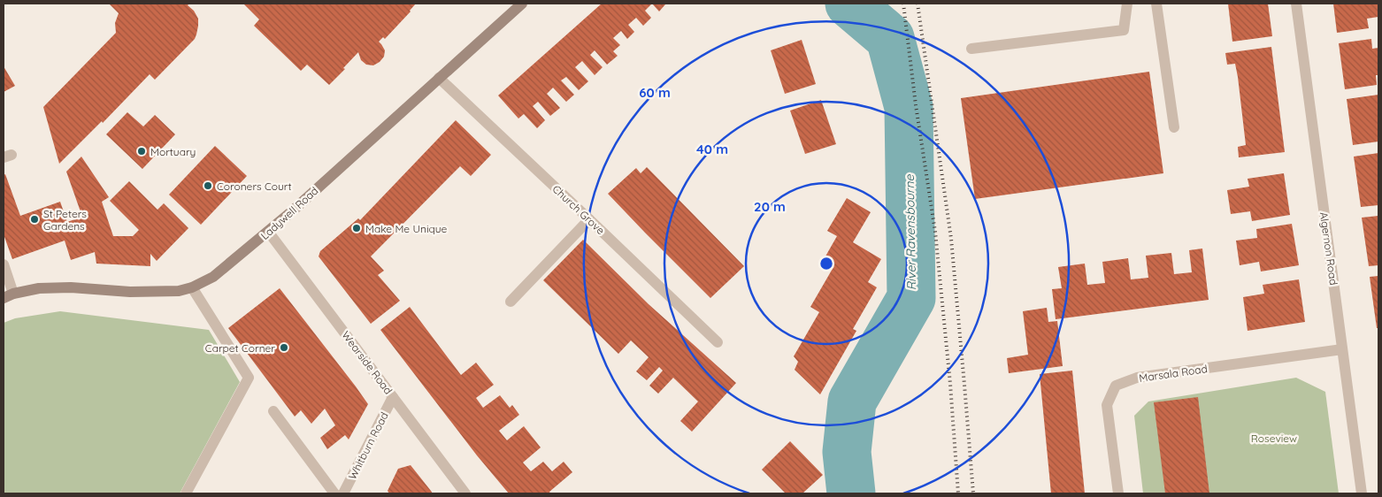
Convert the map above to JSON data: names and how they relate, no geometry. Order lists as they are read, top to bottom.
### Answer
{
  "streets": {
    "main road": ["Ladywell Road"],
    "street": [
      "Church Grove",
      "Algernon Road",
      "Wearside Road",
      "Marsala Road",
      "Whitburn Road"
    ]
  },
  "crossings": [
    ["Church Grove", "Ladywell Road"],
    ["Ladywell Road", "Wearside Road"],
    ["Algernon Road", "Marsala Road"],
    ["Wearside Road", "Whitburn Road"]
  ],
  "water": ["River Ravensbourne"],
  "parks": ["Roseview"],
  "places": [
    "Mortuary",
    "Coroners Court",
    "St Peters Gardens",
    "Make Me Unique",
    "Carpet Corner"
  ],
  "rings": ["60 m", "40 m", "20 m"]
}
